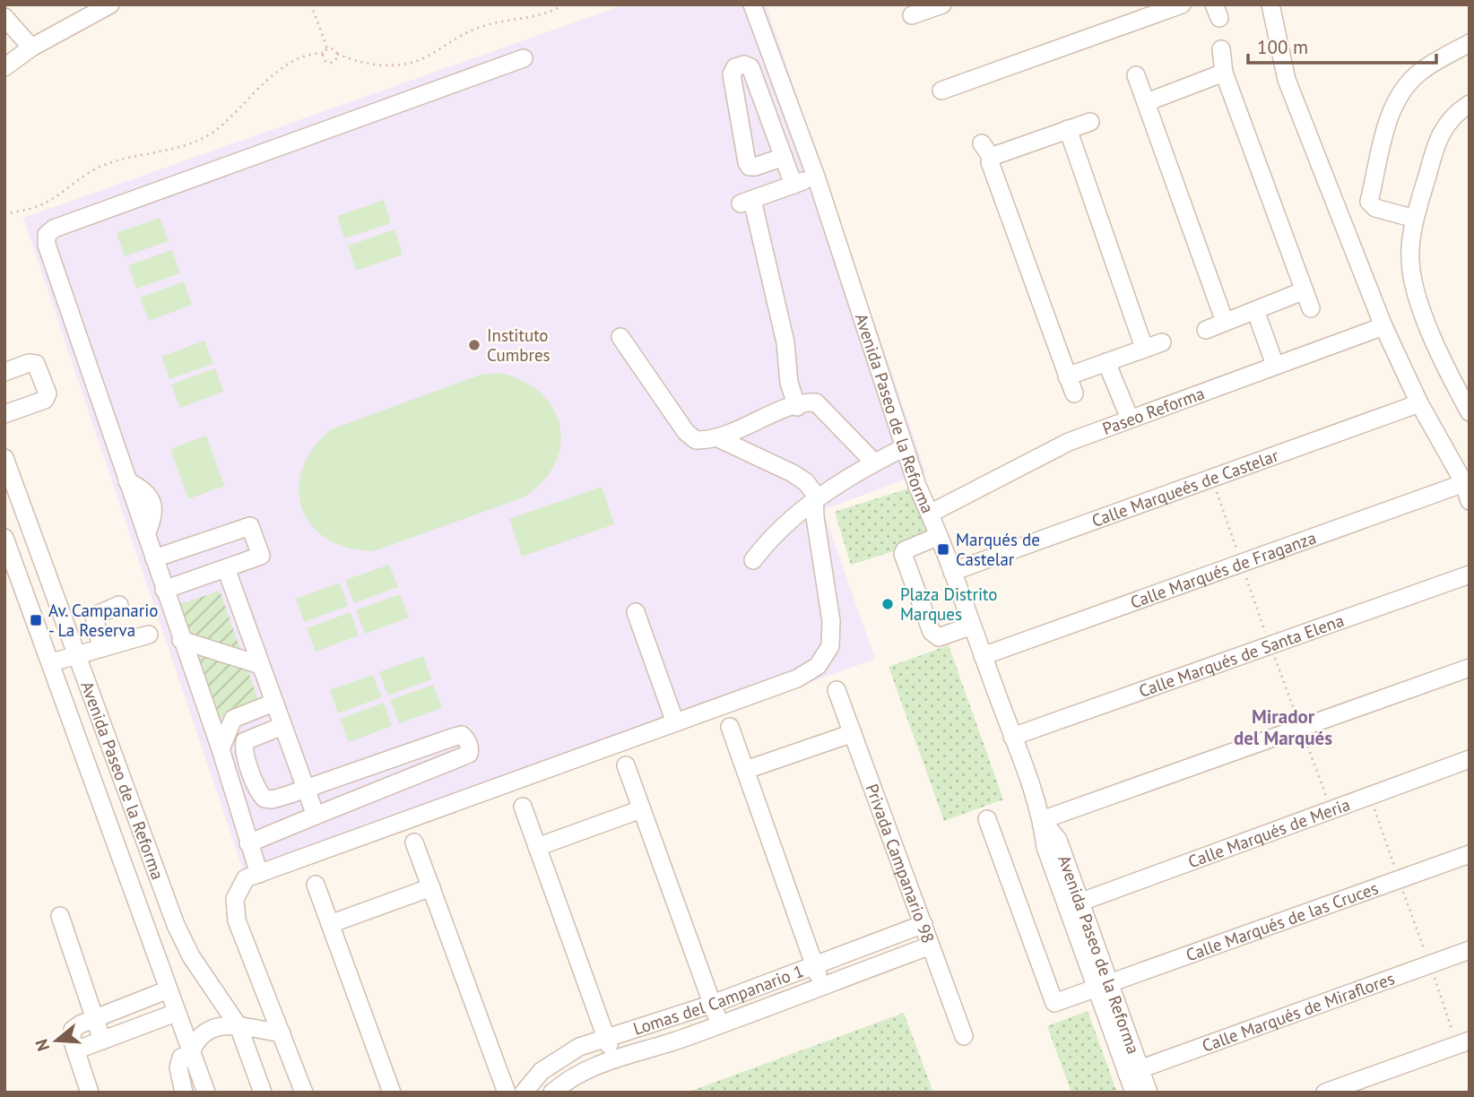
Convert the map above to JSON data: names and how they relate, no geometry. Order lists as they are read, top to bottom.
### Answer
{
  "streets": {
    "street": [
      "Paseo Reforma",
      "Avenida Paseo de la Reforma",
      "Calle Marqueés de Castelar",
      "Calle Marqués de Fraganza",
      "Calle Marqués de Santa Elena",
      "Calle Marqués de Meria",
      "Privada Campanario 98",
      "Calle Marqués de las Cruces",
      "Lomas del Campanario 1",
      "Calle Marqués de Miraflores"
    ]
  },
  "crossings": [
    ["Paseo Reforma", "Avenida Paseo de la Reforma"],
    ["Avenida Paseo de la Reforma", "Calle Marqueés de Castelar"],
    ["Avenida Paseo de la Reforma", "Calle Marqués de Fraganza"],
    ["Avenida Paseo de la Reforma", "Calle Marqués de Santa Elena"],
    ["Avenida Paseo de la Reforma", "Calle Marqués de Meria"],
    ["Avenida Paseo de la Reforma", "Calle Marqués de las Cruces"],
    ["Avenida Paseo de la Reforma", "Calle Marqués de Miraflores"],
    ["Privada Campanario 98", "Lomas del Campanario 1"]
  ],
  "districts": ["Mirador del Marqués"],
  "places": {
    "other": ["Instituto Cumbres", "Plaza Distrito Marques"],
    "transit": ["Marqués de Castelar", "Av. Campanario - La Reserva"]
  },
  "scale_bar": "100 m",
  "north": "left"
}
